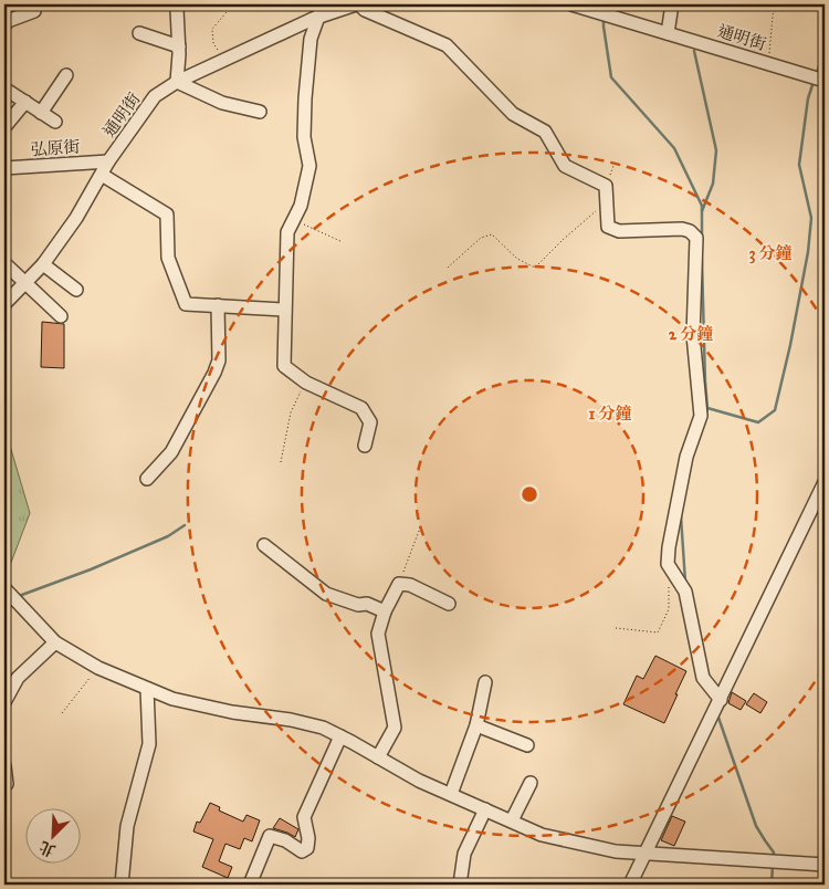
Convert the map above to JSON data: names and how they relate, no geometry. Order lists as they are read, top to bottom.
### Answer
{
  "streets": {
    "street": ["通明街", "弘原街"]
  },
  "crossings": [
    ["通明街", "弘原街"]
  ],
  "north": "bottom left",
  "rings": ["3 分鐘", "2 分鐘", "1 分鐘"]
}
